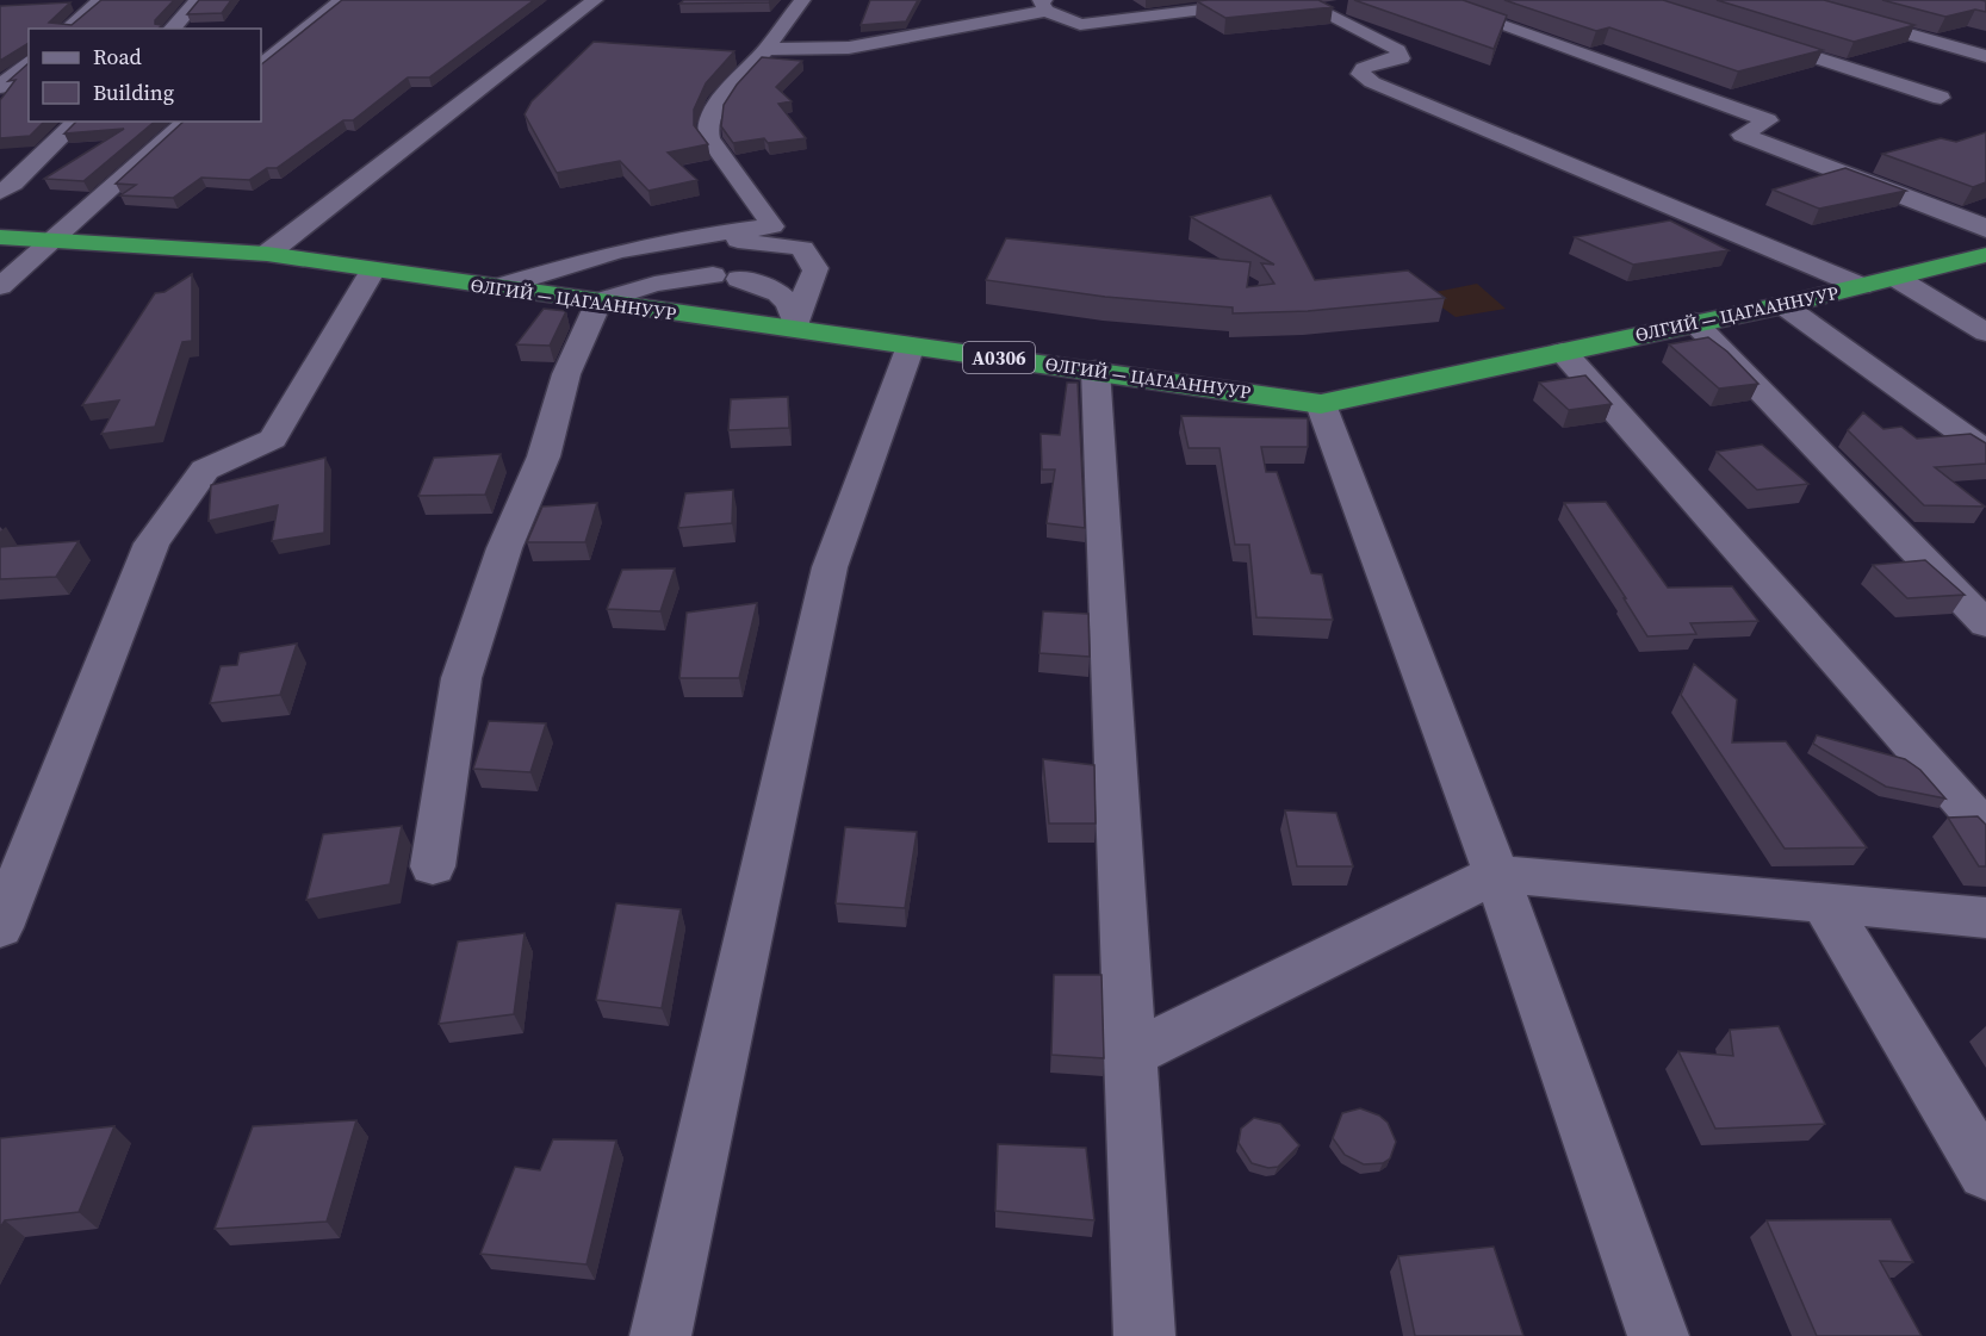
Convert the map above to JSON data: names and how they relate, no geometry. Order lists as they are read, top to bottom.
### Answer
{
  "streets": {
    "highway": ["ӨЛГИЙ — ЦАГААННУУР", "A0306"]
  },
  "legend": ["Road", "Building"]
}
